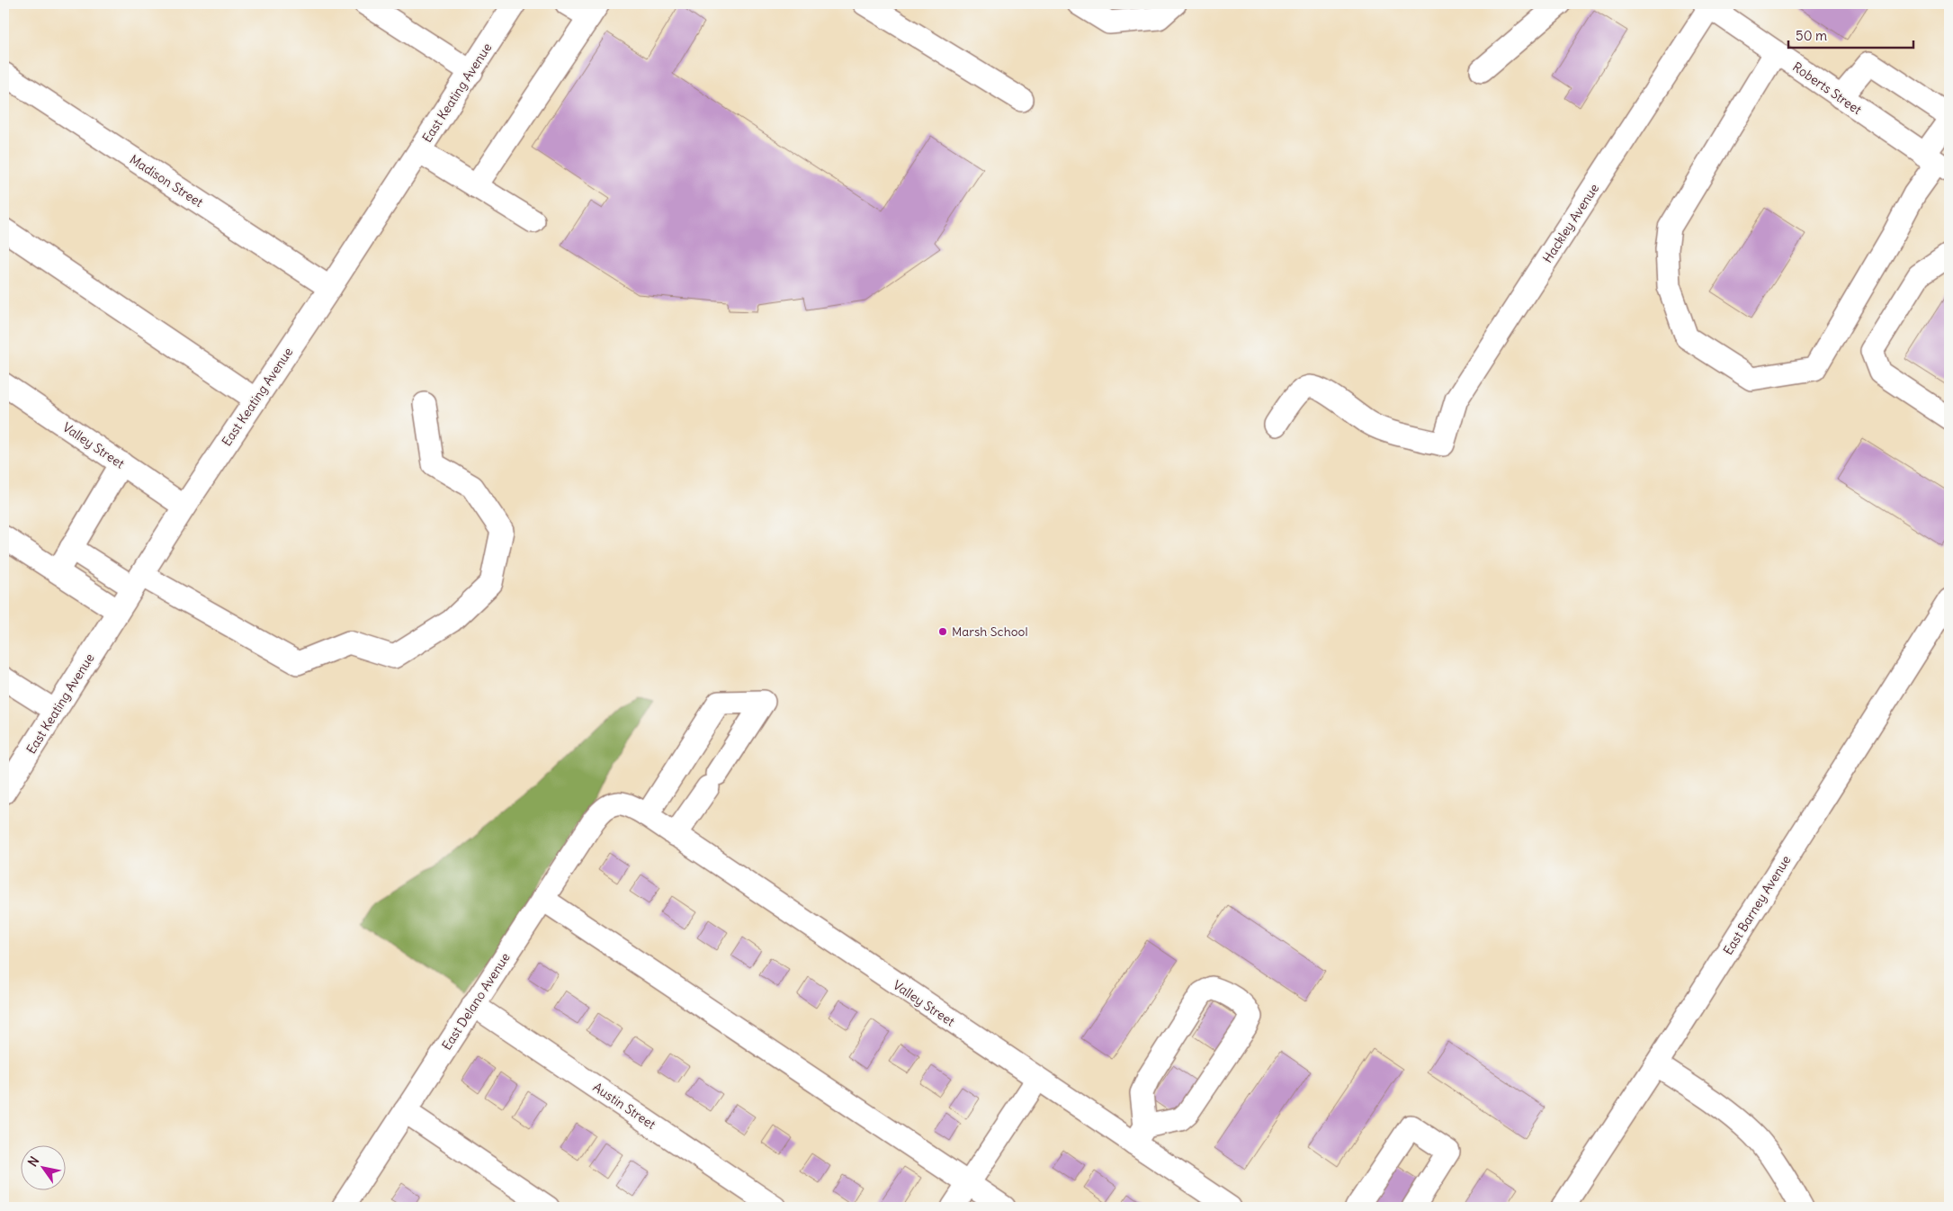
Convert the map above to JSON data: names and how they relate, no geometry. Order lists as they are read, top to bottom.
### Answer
{
  "streets": {
    "street": [
      "Roberts Street",
      "East Keating Avenue",
      "Madison Street",
      "Hackley Avenue",
      "Valley Street",
      "East Barney Avenue",
      "East Delano Avenue",
      "Austin Street"
    ]
  },
  "crossings": [
    ["Roberts Street", "Hackley Avenue"],
    ["East Keating Avenue", "Madison Street"],
    ["East Keating Avenue", "Valley Street"],
    ["Valley Street", "East Delano Avenue"],
    ["East Delano Avenue", "Austin Street"]
  ],
  "places": ["Marsh School"],
  "scale_bar": "50 m",
  "north": "top left"
}
